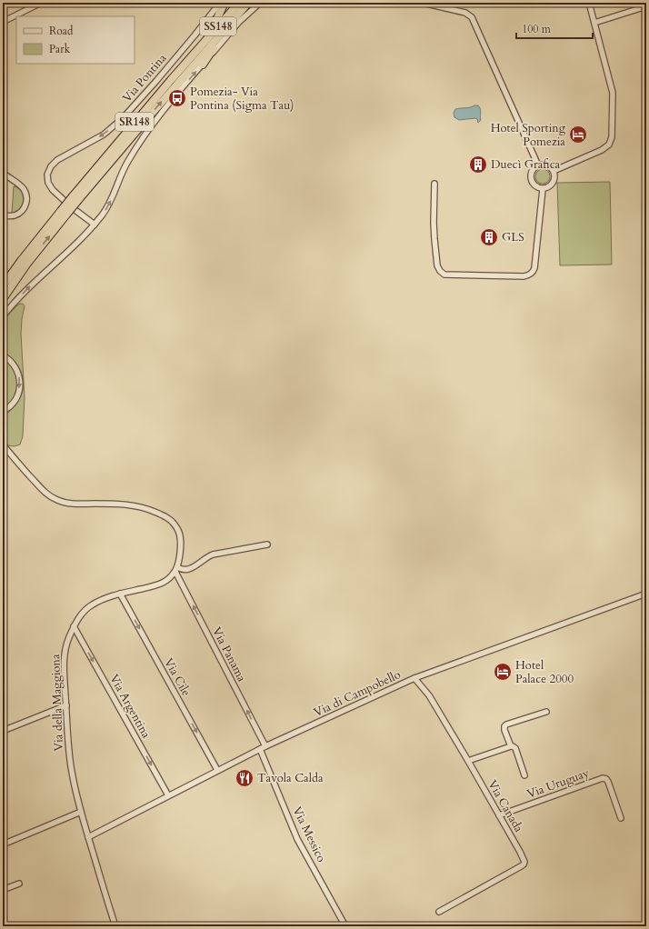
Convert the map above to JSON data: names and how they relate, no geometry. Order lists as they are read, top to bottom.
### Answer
{
  "streets": {
    "highway": ["SS148", "SR148"],
    "street": [
      "Via Pontina",
      "Via Panama",
      "Via Cile",
      "Via di Campobello",
      "Via della Maggiona",
      "Via Argentina",
      "Via Uruguay",
      "Via Canada",
      "Via Messico"
    ]
  },
  "crossings": [
    ["SS148", "SR148"],
    ["Via Panama", "Via di Campobello"],
    ["Via Panama", "Via della Maggiona"],
    ["Via Cile", "Via di Campobello"],
    ["Via Cile", "Via della Maggiona"],
    ["Via di Campobello", "Via della Maggiona"],
    ["Via di Campobello", "Via Argentina"],
    ["Via di Campobello", "Via Canada"],
    ["Via di Campobello", "Via Messico"],
    ["Via della Maggiona", "Via Argentina"],
    ["Via Uruguay", "Via Canada"]
  ],
  "one_way": ["Via Panama", "Via Cile", "Via Argentina"],
  "places": {
    "bus stop": ["Pomezia- Via Pontina (Sigma Tau)"],
    "hotel": ["Hotel Sporting Pomezia", "Hotel Palace 2000"],
    "building": ["Duecì Grafica", "GLS"],
    "restaurant": ["Tavola Calda"]
  },
  "legend": ["Road", "Park"],
  "scale_bar": "100 m"
}
